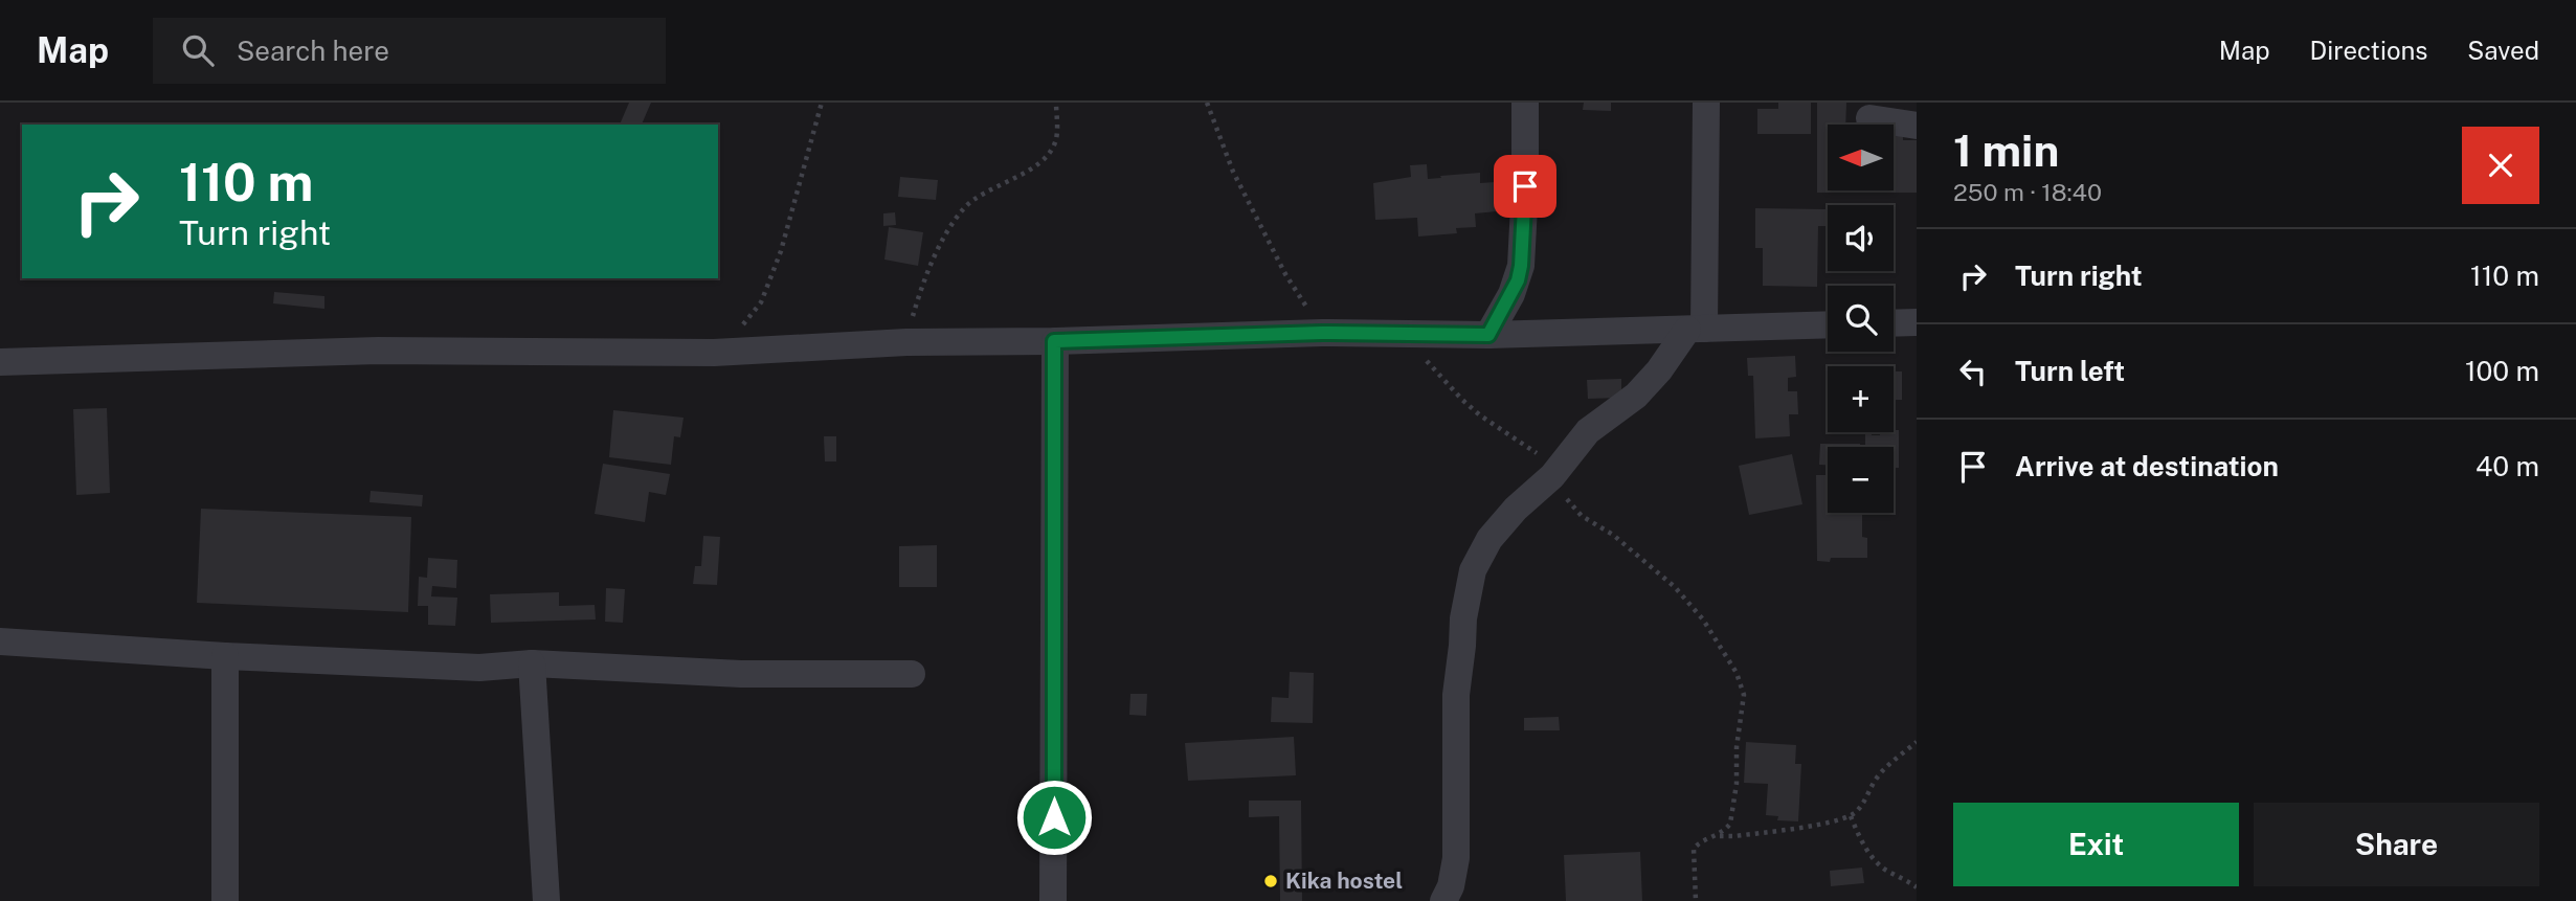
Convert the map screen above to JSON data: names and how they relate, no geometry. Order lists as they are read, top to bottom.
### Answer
{
  "places": ["Kika hostel"],
  "north": "left",
  "page": {
    "header": "Map",
    "search": "Search here",
    "nav": ["Map", "Directions", "Saved"],
    "heading": ["1 min", "250 m · 18:40"],
    "map_buttons": ["+", "−"],
    "turn": ["110 m", "Turn right"],
    "list": [
      {
        "name": "Turn right",
        "value": "110 m"
      },
      {
        "name": "Turn left",
        "value": "100 m"
      },
      {
        "name": "Arrive at destination",
        "value": "40 m"
      }
    ],
    "buttons": ["Exit", "Share"]
  }
}
